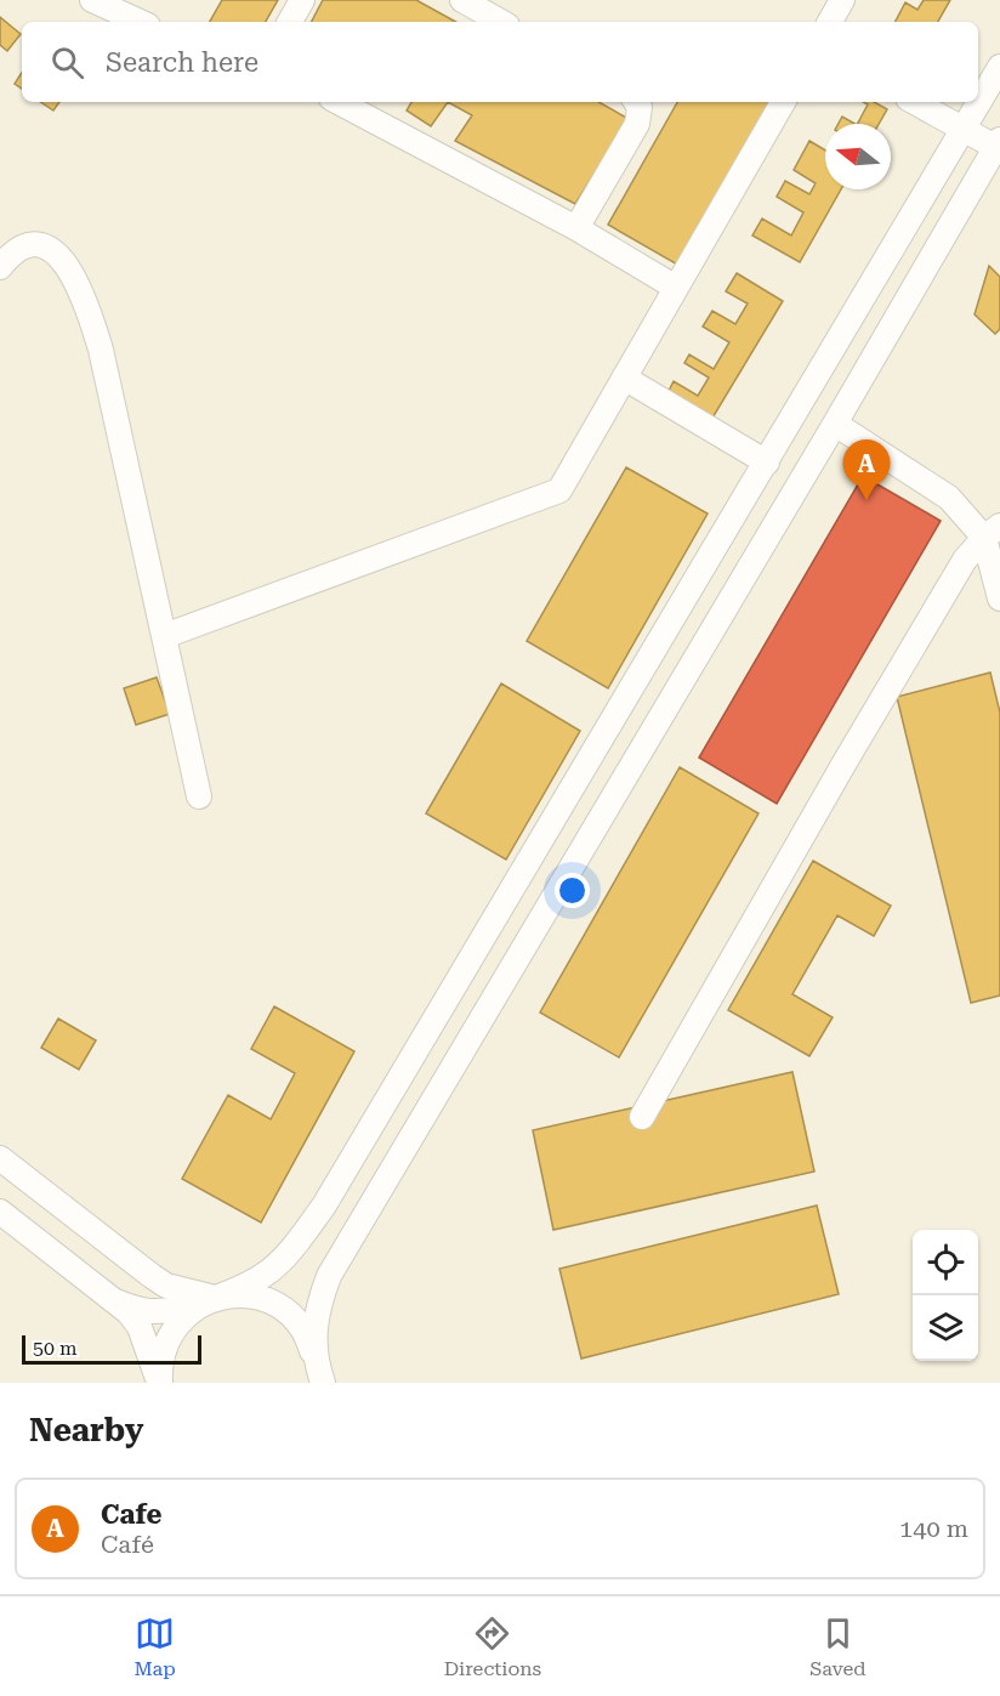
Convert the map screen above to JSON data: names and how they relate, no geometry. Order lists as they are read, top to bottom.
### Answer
{
  "scale_bar": "50 m",
  "north": "left",
  "page": {
    "search": "Search here",
    "pins": "A",
    "scale": "50 m",
    "heading": "Nearby",
    "list": [
      {
        "mark": "A",
        "name": "Cafe",
        "note": "Café",
        "value": "140 m"
      }
    ],
    "nav": ["Map", "Directions", "Saved"]
  }
}
